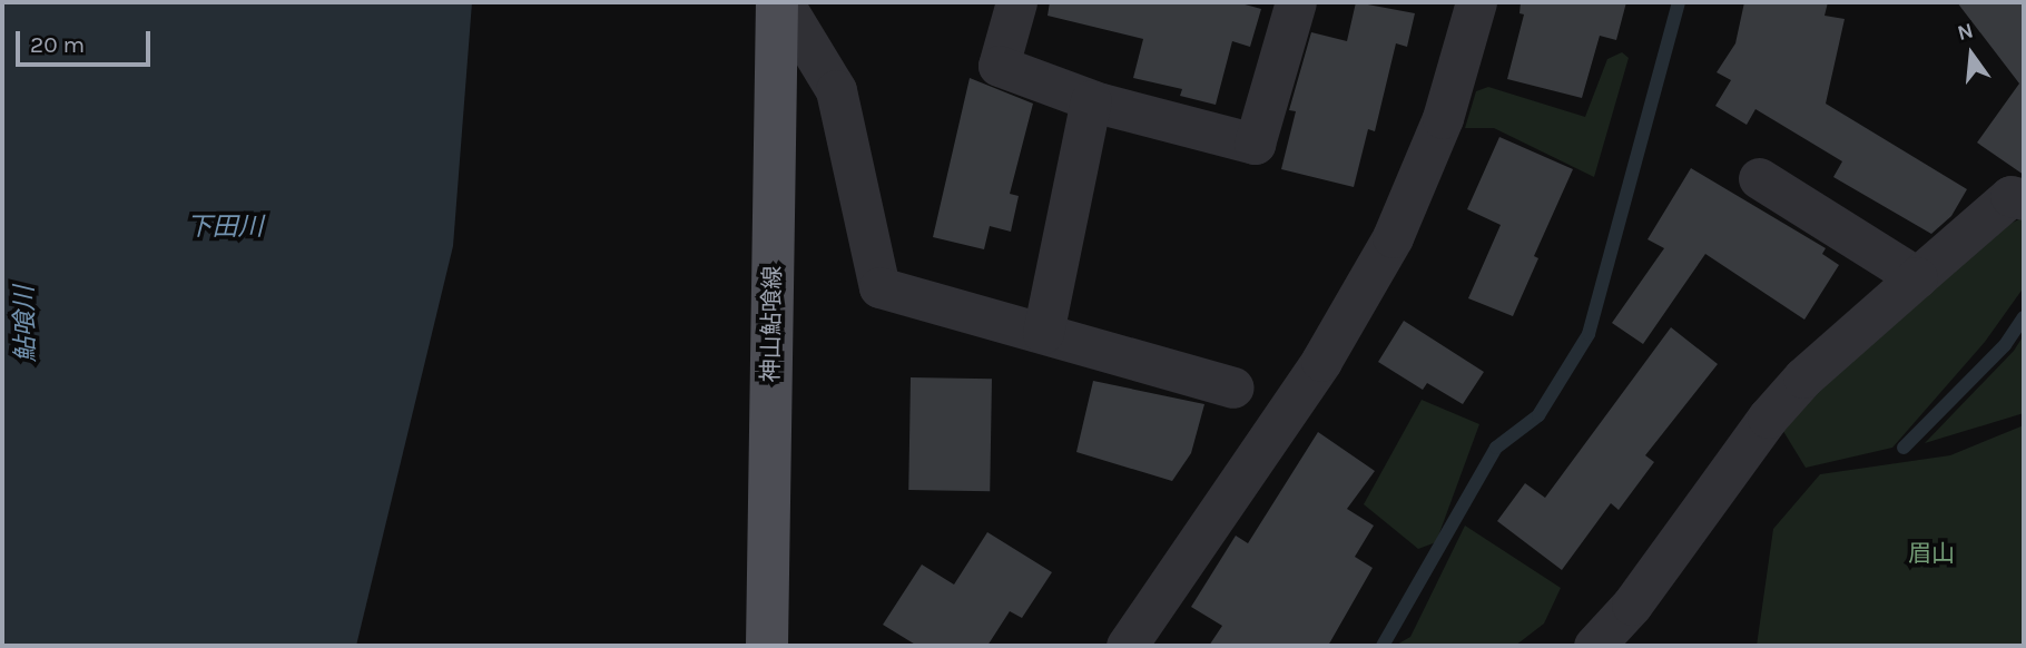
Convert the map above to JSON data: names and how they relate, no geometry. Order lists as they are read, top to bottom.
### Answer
{
  "streets": {
    "main road": ["神山鮎喰線"]
  },
  "water": ["下田川", "鮎喰川"],
  "parks": ["眉山"],
  "scale_bar": "20 m",
  "north": "top"
}
